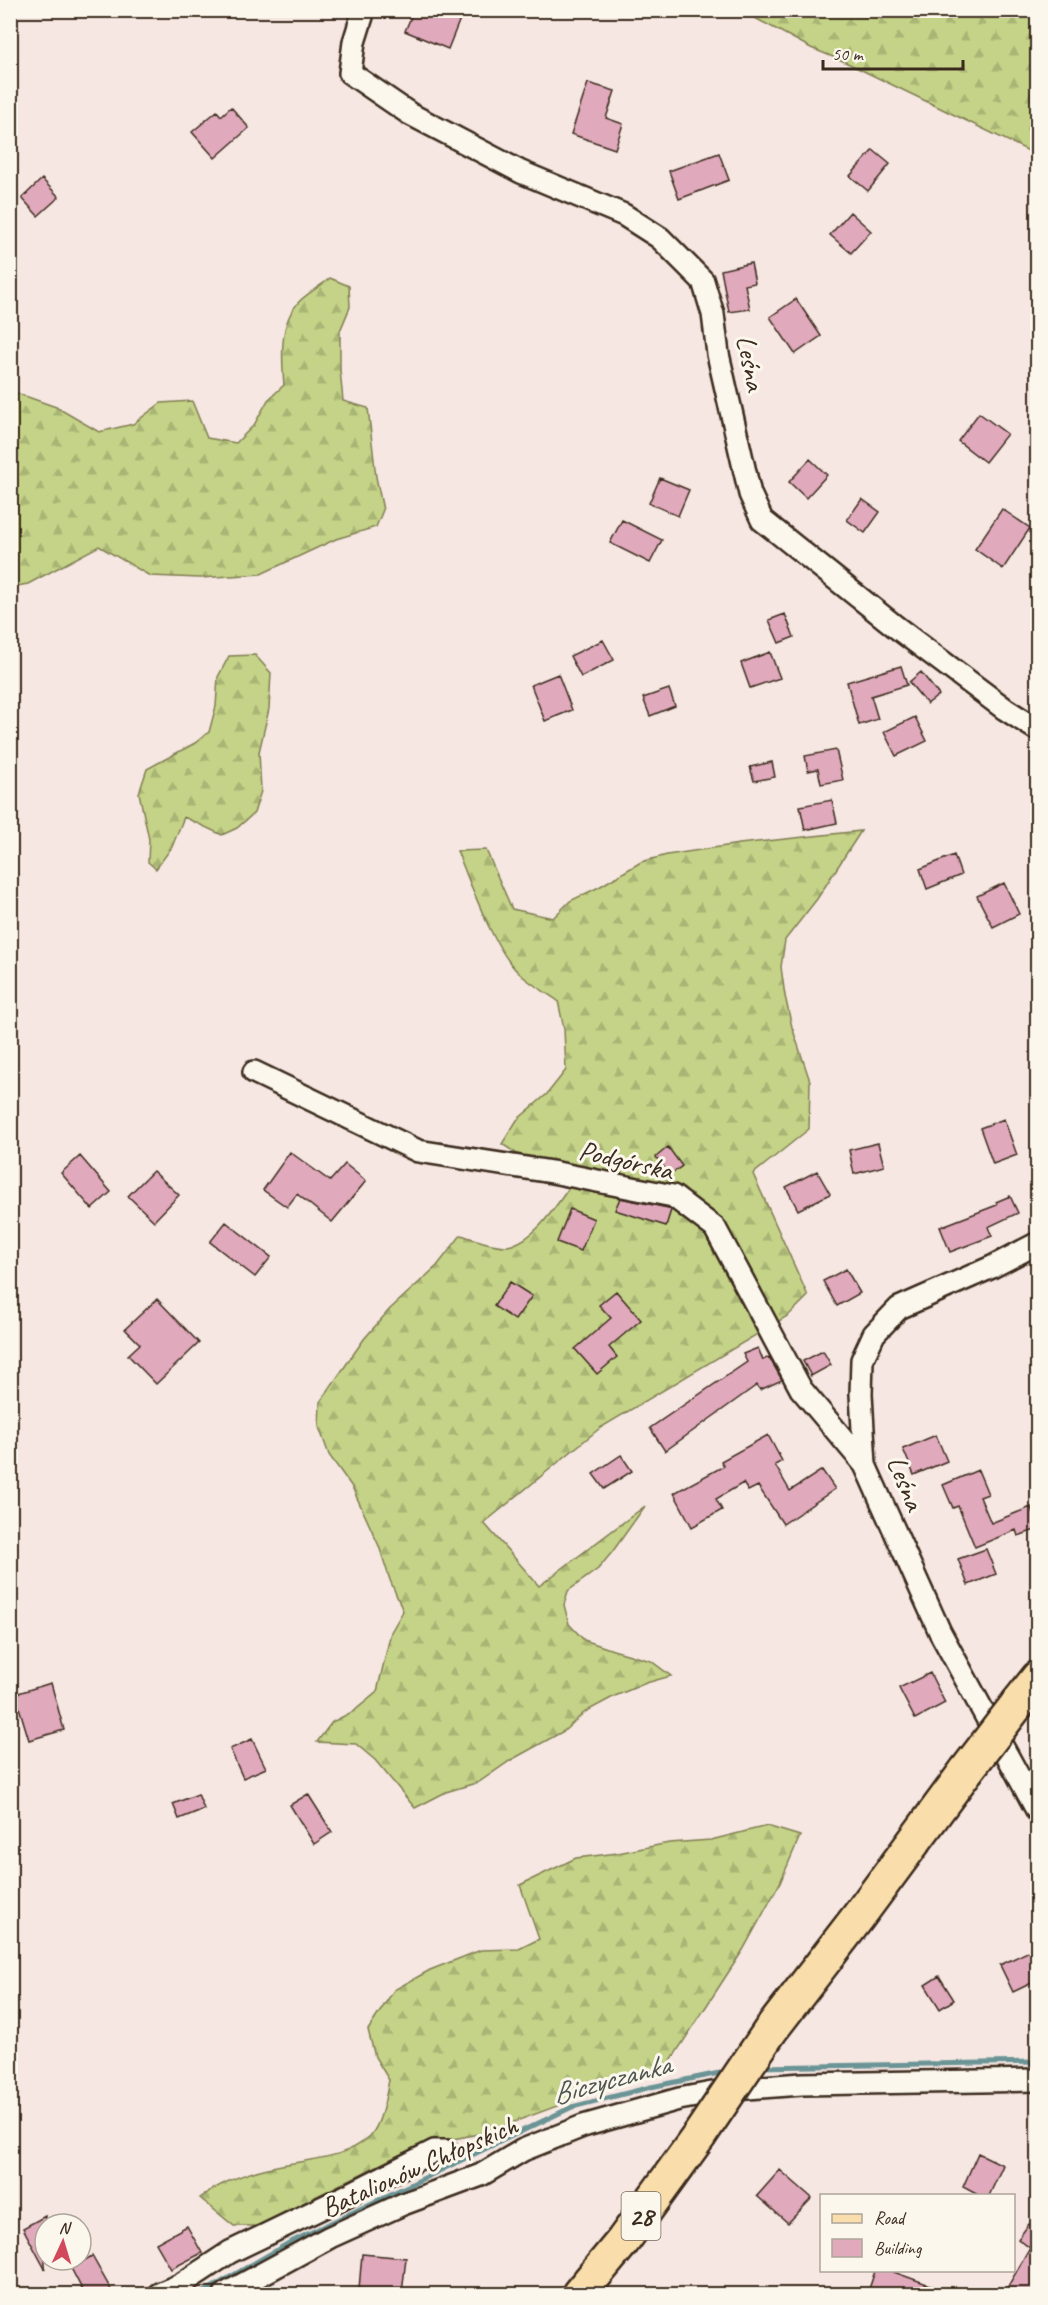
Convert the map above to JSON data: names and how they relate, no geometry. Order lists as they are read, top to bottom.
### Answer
{
  "streets": {
    "main road": ["28"],
    "street": ["Leśna", "Podgórska", "Batalionów Chłopskich"]
  },
  "crossings": [
    ["Leśna", "Podgórska"]
  ],
  "water": ["Biczyczanka"],
  "legend": ["Road", "Building"],
  "scale_bar": "50 m",
  "north": "top"
}
